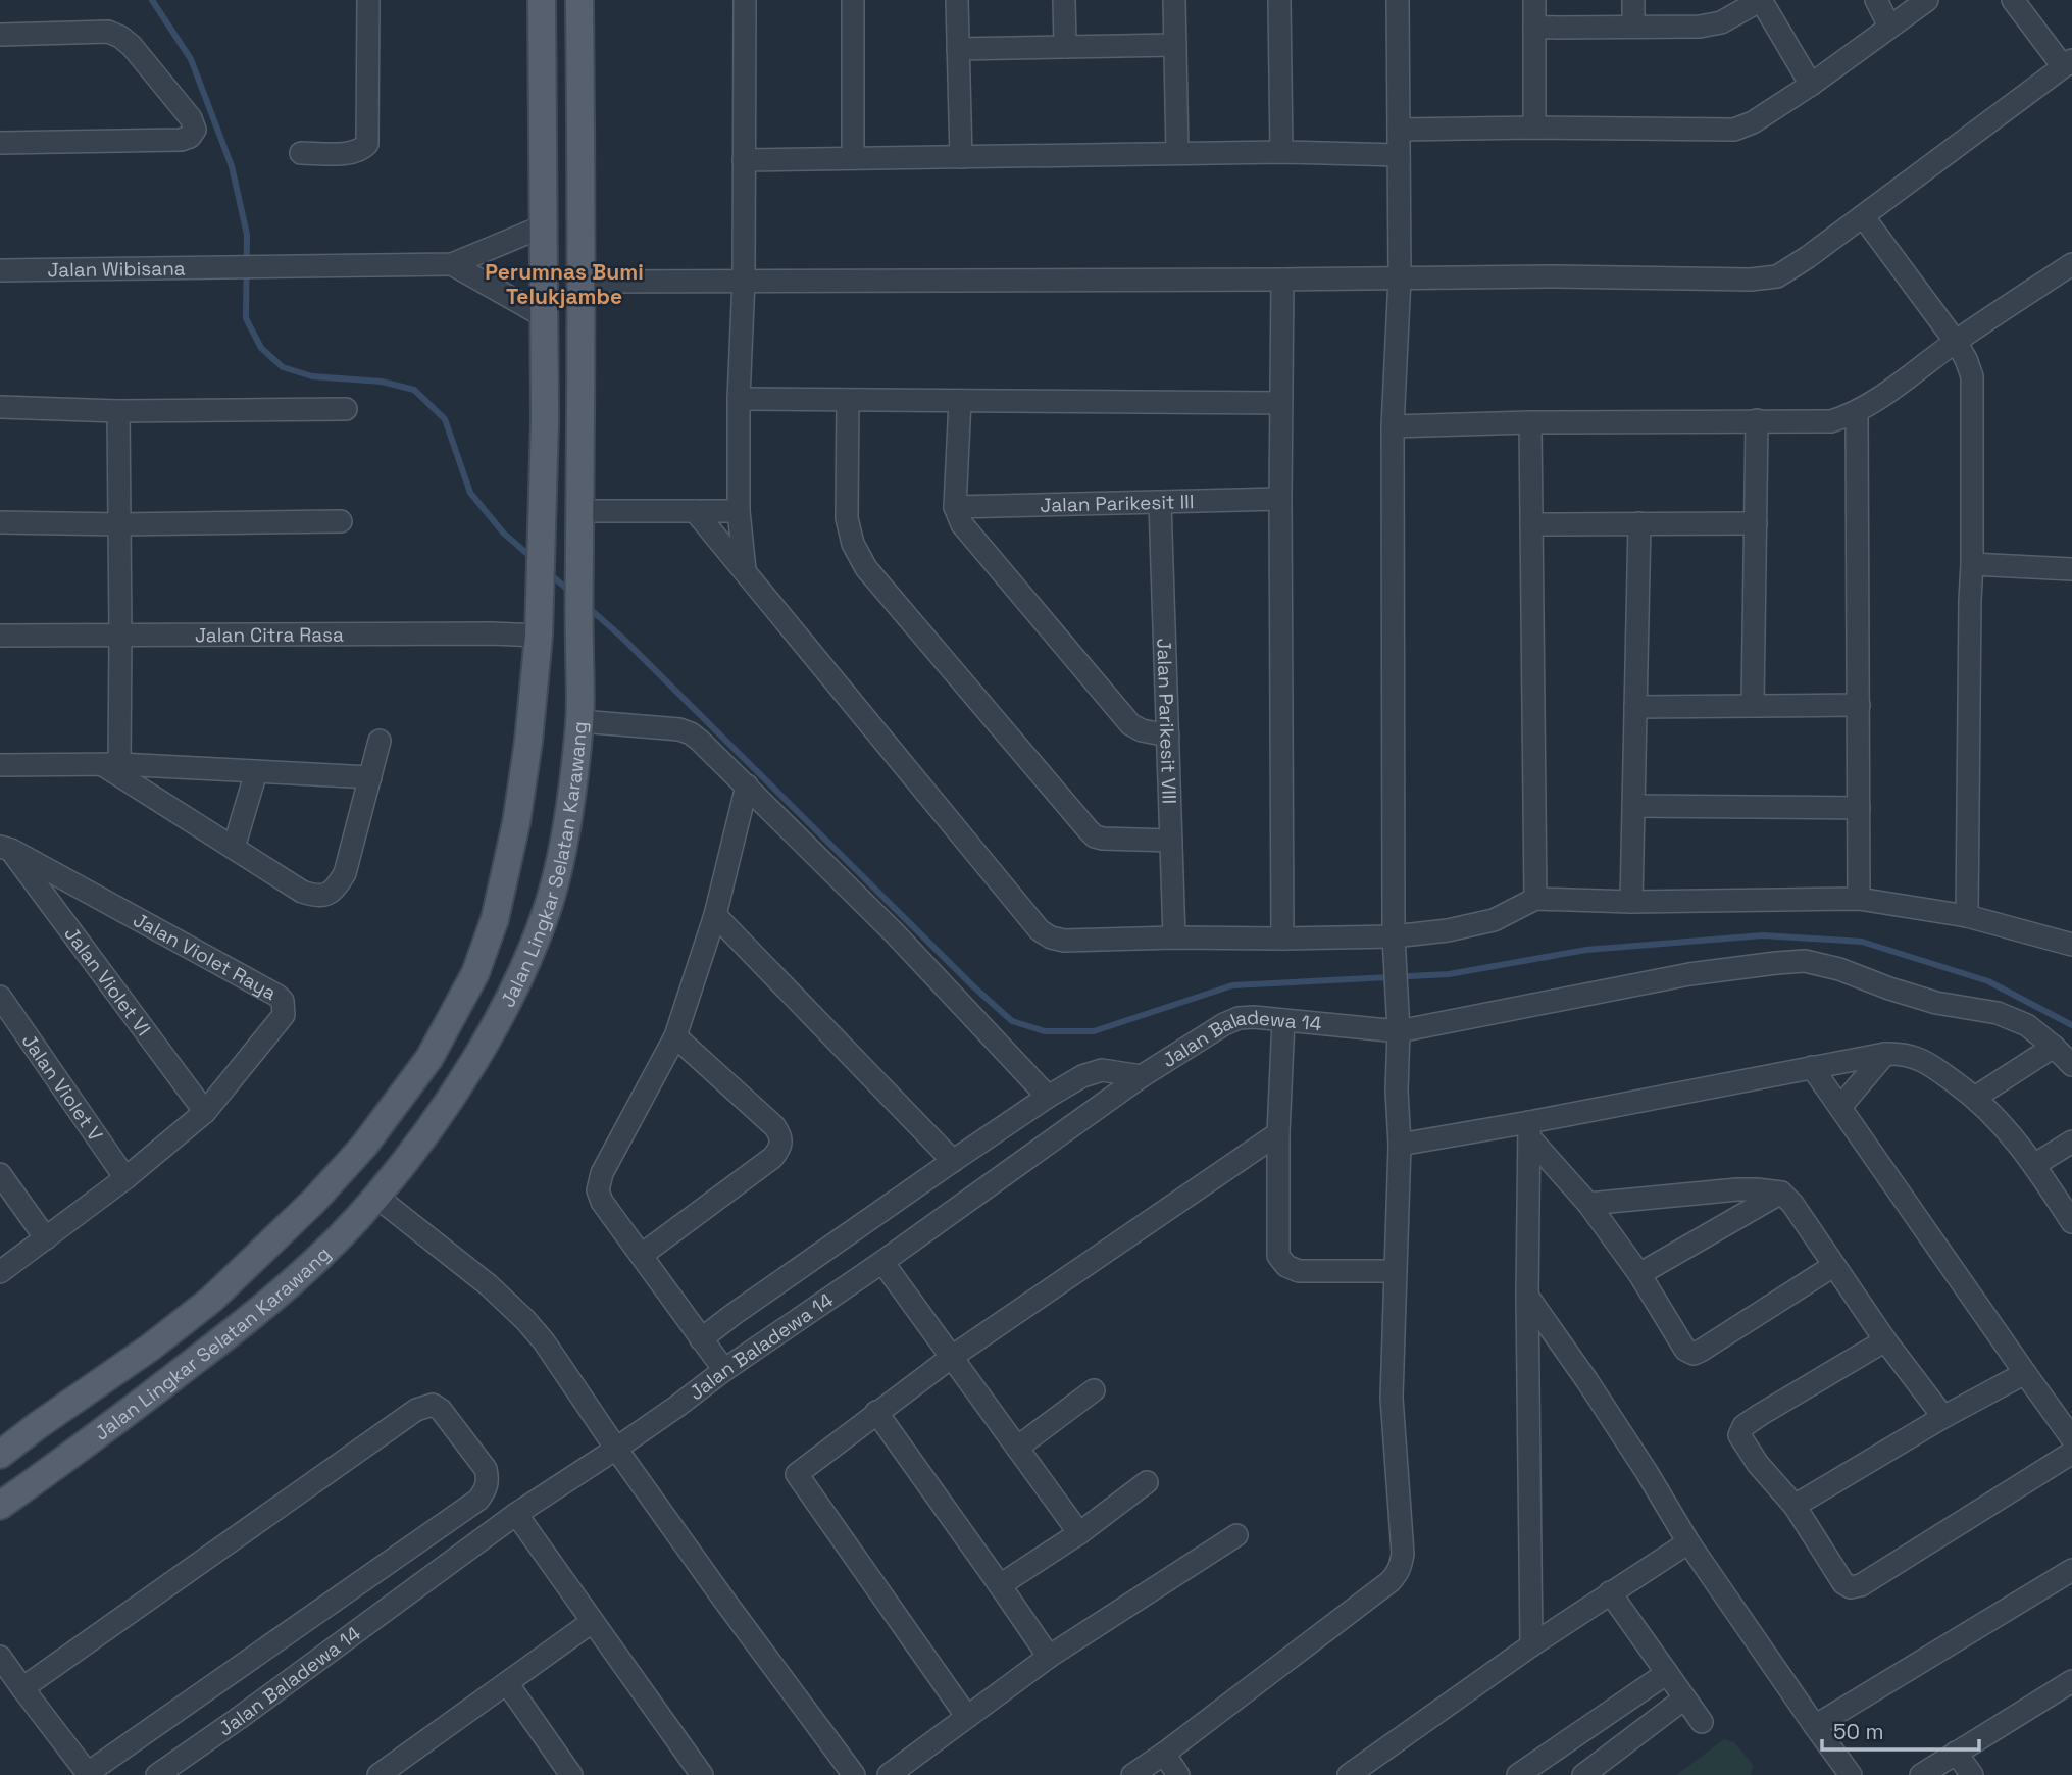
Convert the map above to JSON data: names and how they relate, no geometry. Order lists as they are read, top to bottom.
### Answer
{
  "streets": {
    "main road": ["Jalan Lingkar Selatan Karawang"],
    "street": [
      "Jalan Wibisana",
      "Jalan Parikesit III",
      "Jalan Citra Rasa",
      "Jalan Parikesit VIII",
      "Jalan Violet Raya",
      "Jalan Violet VI",
      "Jalan Baladewa 14",
      "Jalan Violet V"
    ]
  },
  "crossings": [
    ["Jalan Parikesit III", "Jalan Parikesit VIII"],
    ["Jalan Citra Rasa", "Jalan Lingkar Selatan Karawang"],
    ["Jalan Violet Raya", "Jalan Violet VI"],
    ["Jalan Violet Raya", "Jalan Violet V"]
  ],
  "districts": ["Perumnas Bumi Telukjambe"],
  "scale_bar": "50 m"
}
